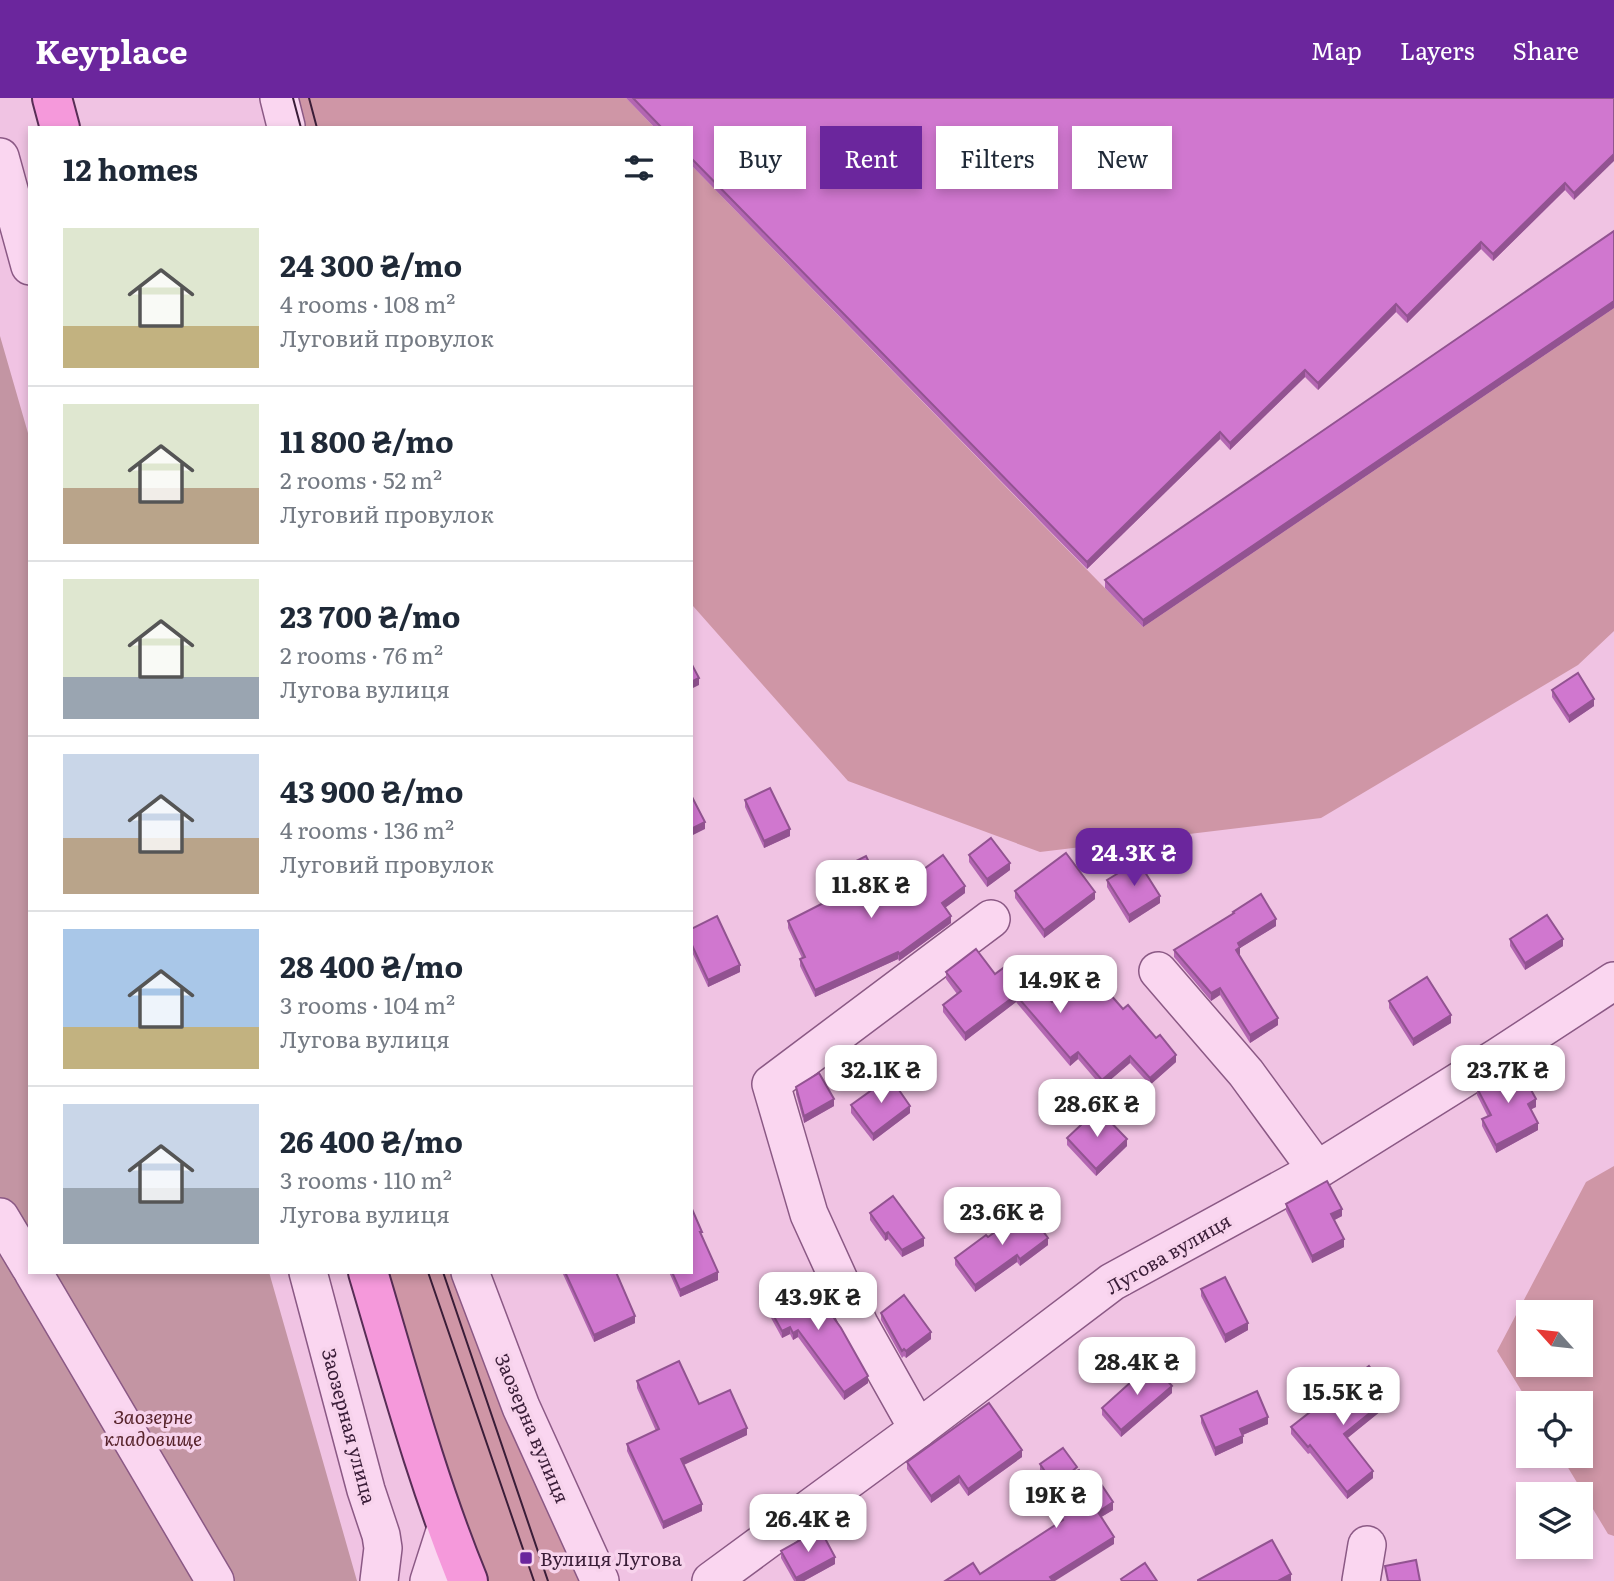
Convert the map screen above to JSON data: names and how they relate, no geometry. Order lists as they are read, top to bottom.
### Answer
{
  "streets": {
    "street": ["Лугова вулиця", "Заозерная улица", "Заозерна вулиця"]
  },
  "parks": ["Заозерне кладовище"],
  "places": {
    "transit": ["Вулиця Лугова"]
  },
  "north": "top left",
  "page": {
    "header": "Keyplace",
    "nav": ["Map", "Layers", "Share"],
    "chip": [
      "Buy",
      "Rent",
      "Filters",
      "New"
    ],
    "heading": "12 homes",
    "list": [
      {
        "name": "24 300 ₴/mo",
        "note": "4 rooms · 108 m² · Луговий провулок"
      },
      {
        "name": "11 800 ₴/mo",
        "note": "2 rooms · 52 m² · Луговий провулок"
      },
      {
        "name": "23 700 ₴/mo",
        "note": "2 rooms · 76 m² · Лугова вулиця"
      },
      {
        "name": "43 900 ₴/mo",
        "note": "4 rooms · 136 m² · Луговий провулок"
      },
      {
        "name": "28 400 ₴/mo",
        "note": "3 rooms · 104 m² · Лугова вулиця"
      },
      {
        "name": "26 400 ₴/mo",
        "note": "3 rooms · 110 m² · Лугова вулиця"
      }
    ],
    "price": [
      "24.3K ₴",
      "11.8K ₴",
      "14.9K ₴",
      "32.1K ₴",
      "23.7K ₴",
      "28.6K ₴",
      "23.6K ₴",
      "43.9K ₴",
      "28.4K ₴",
      "15.5K ₴",
      "19K ₴",
      "26.4K ₴"
    ]
  }
}
